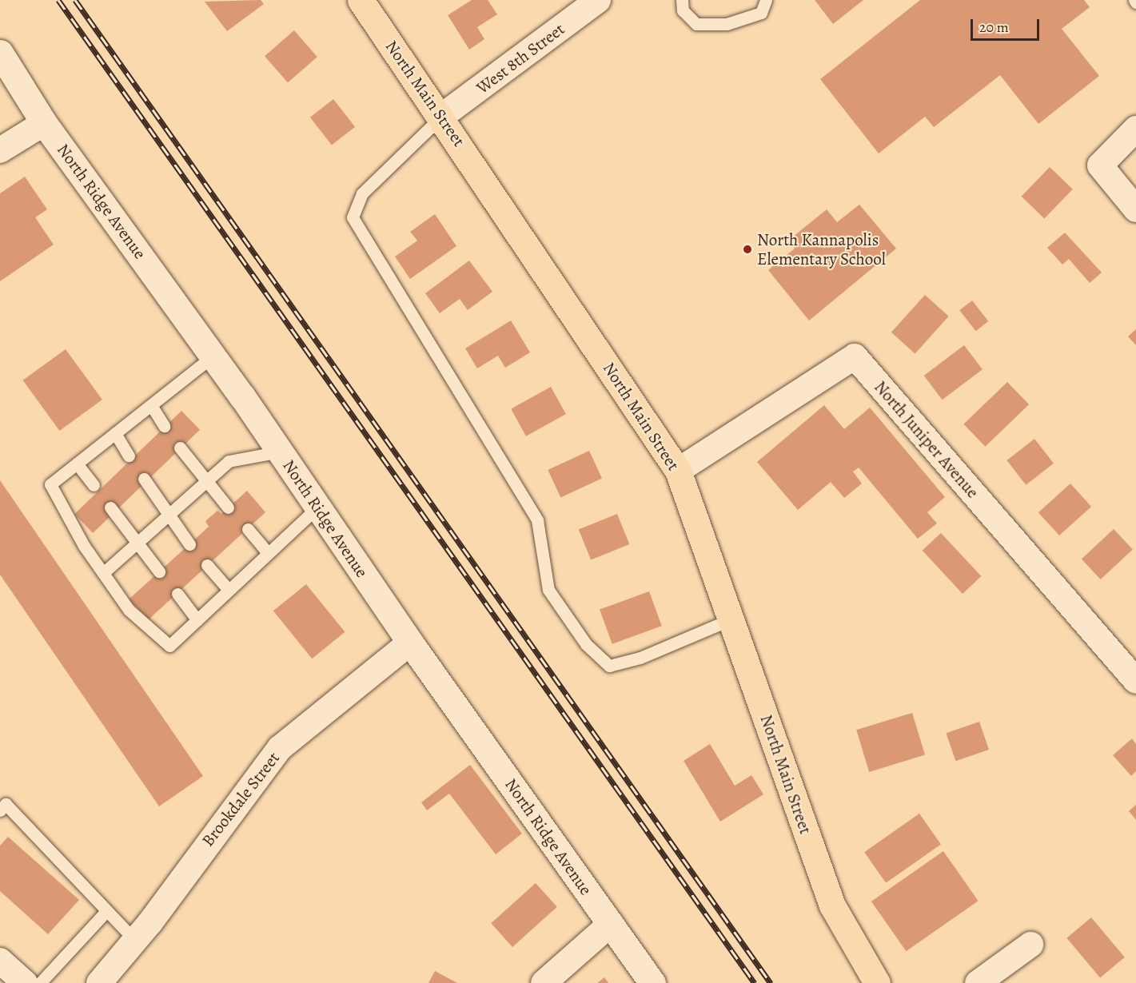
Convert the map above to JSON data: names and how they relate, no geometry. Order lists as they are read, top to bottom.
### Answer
{
  "streets": {
    "main road": ["North Main Street"],
    "street": [
      "West 8th Street",
      "North Ridge Avenue",
      "North Juniper Avenue",
      "Brookdale Street"
    ]
  },
  "crossings": [
    ["West 8th Street", "North Main Street"],
    ["North Main Street", "North Juniper Avenue"],
    ["North Ridge Avenue", "Brookdale Street"]
  ],
  "places": ["North Kannapolis Elementary School"],
  "scale_bar": "20 m"
}
